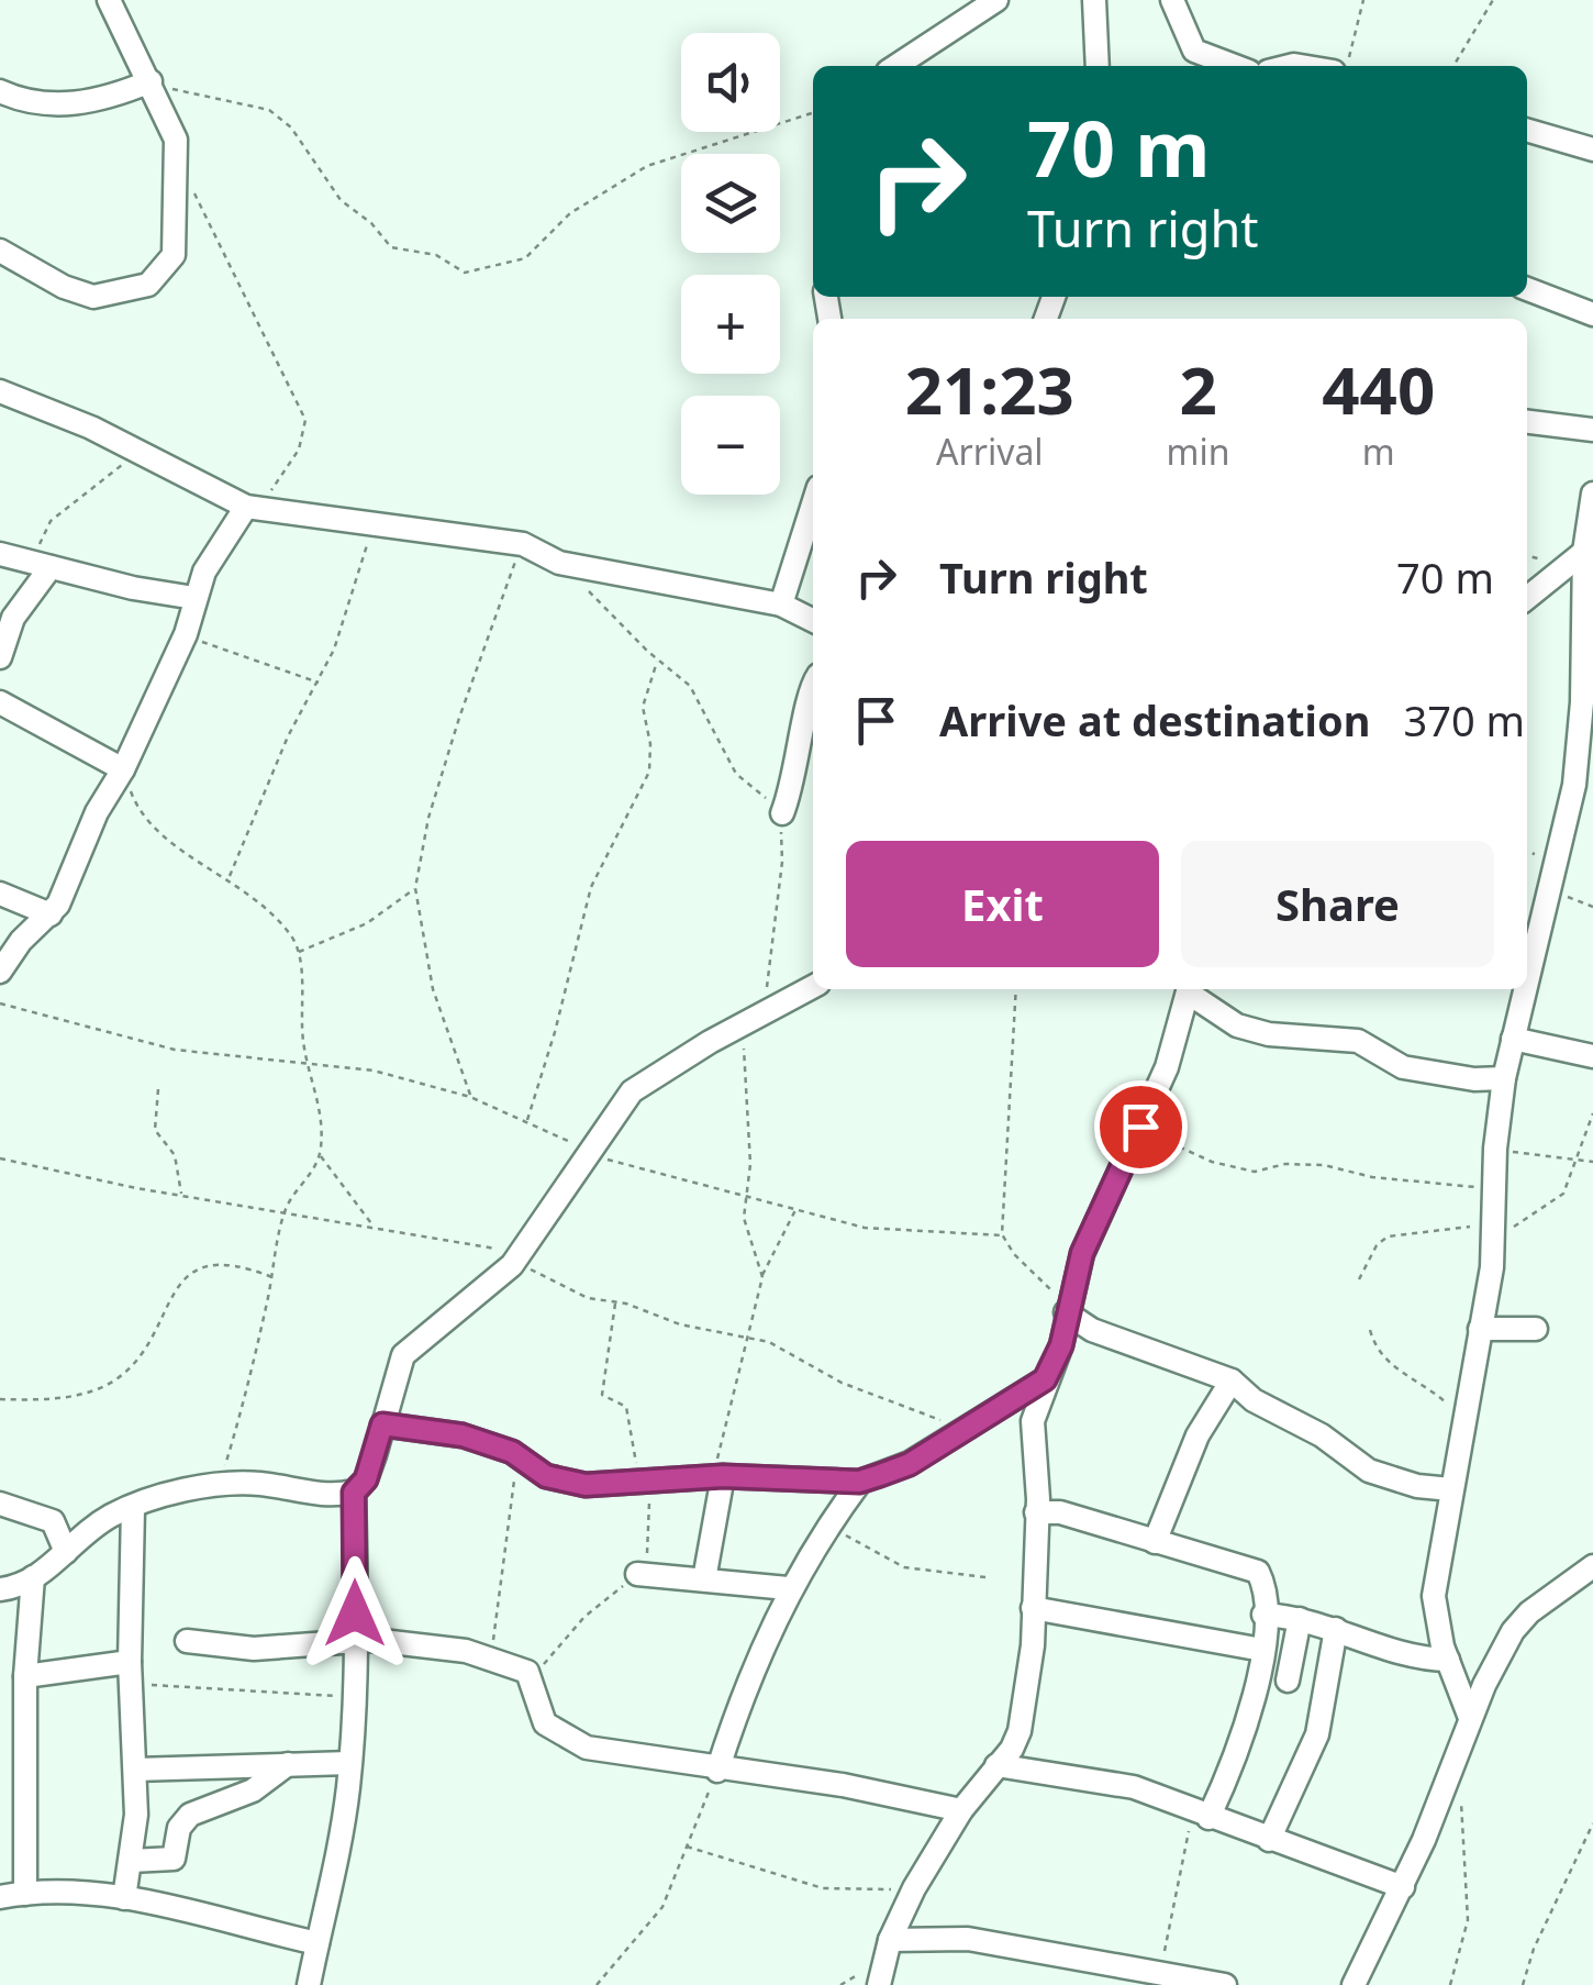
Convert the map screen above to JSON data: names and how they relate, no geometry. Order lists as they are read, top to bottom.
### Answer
{
  "page": {
    "map_buttons": ["+", "−"],
    "turn": ["70 m", "Turn right"],
    "eta": [
      "21:23",
      "Arrival",
      "2",
      "min",
      "440",
      "m"
    ],
    "list": [
      {
        "name": "Turn right",
        "value": "70 m"
      },
      {
        "name": "Arrive at destination",
        "value": "370 m"
      }
    ],
    "buttons": ["Exit", "Share"]
  }
}
